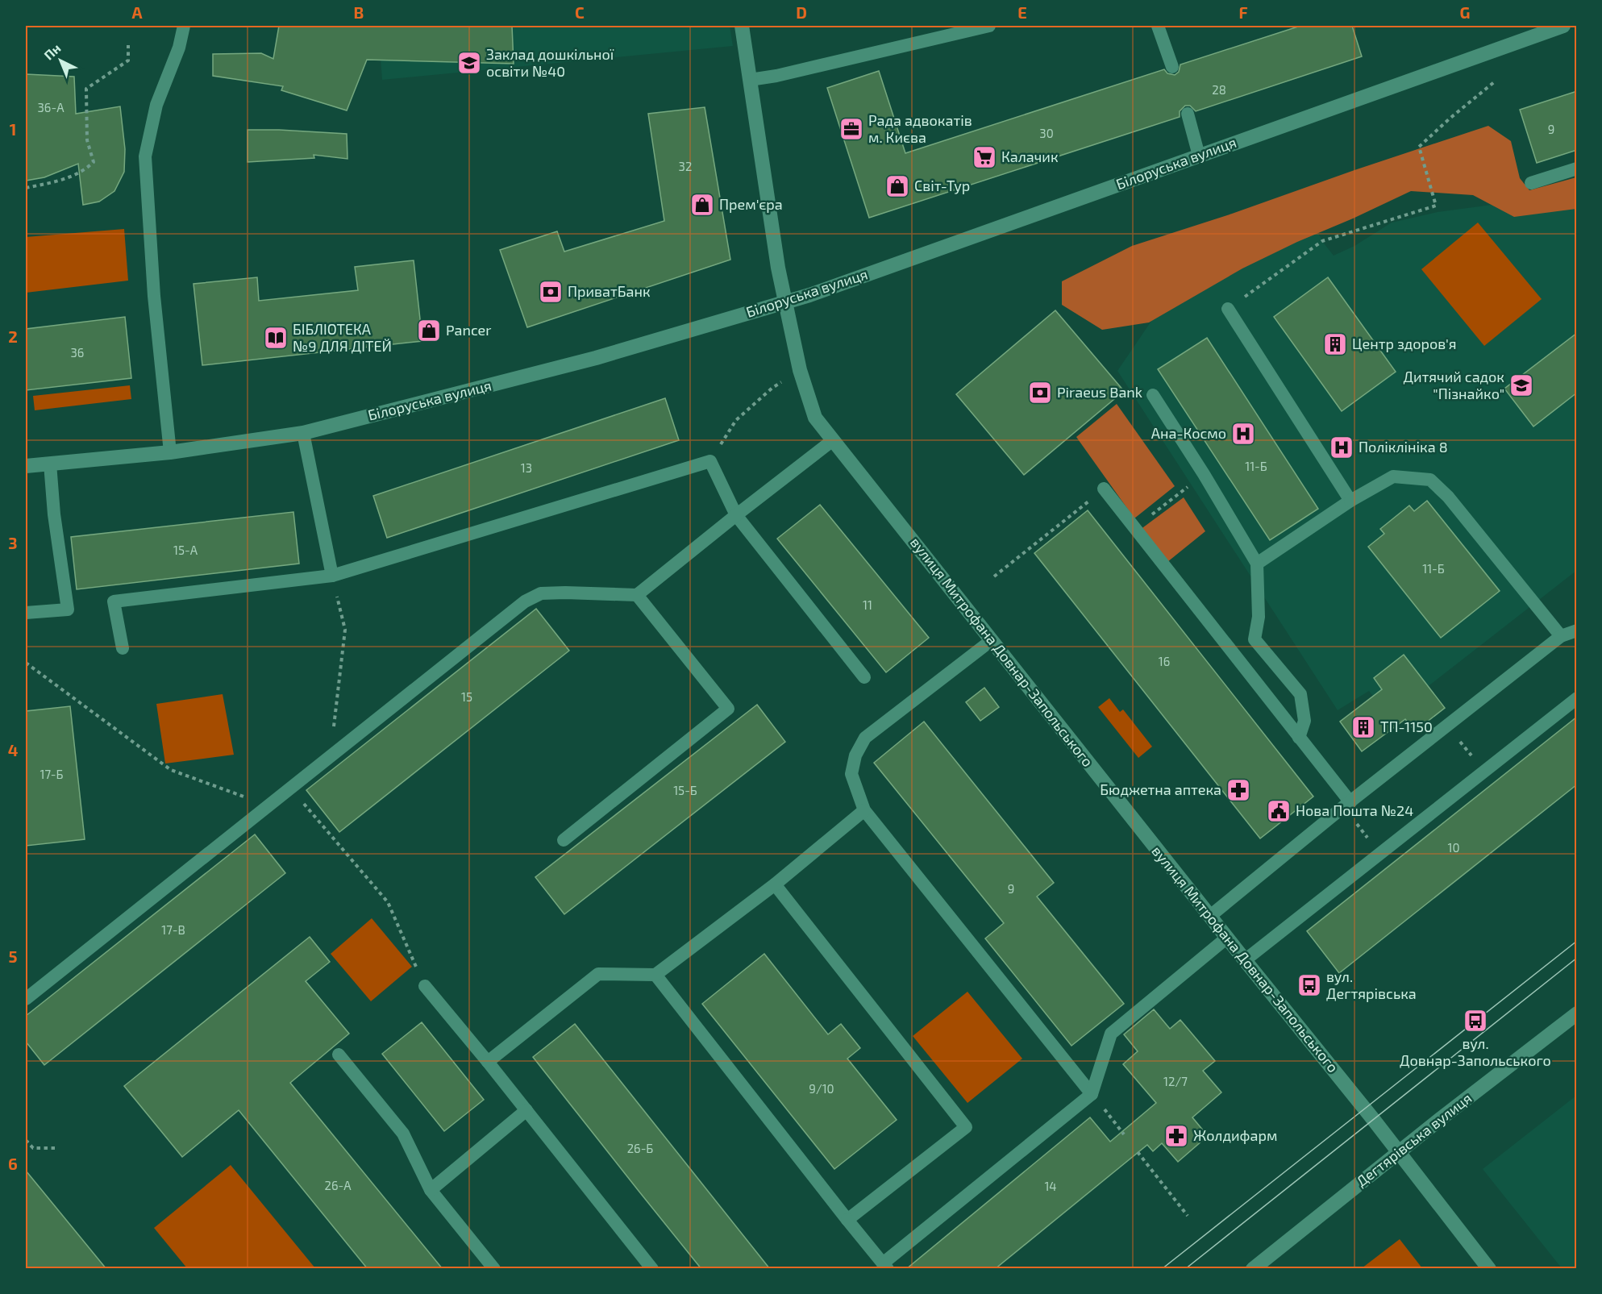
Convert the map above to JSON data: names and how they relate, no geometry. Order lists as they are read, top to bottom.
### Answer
{
  "streets": {
    "street": ["Білоруська вулиця", "вулиця Митрофана Довнар-Запольського", "Дегтярівська вулиця"]
  },
  "crossings": [
    ["Білоруська вулиця", "вулиця Митрофана Довнар-Запольського"],
    ["вулиця Митрофана Довнар-Запольського", "Дегтярівська вулиця"]
  ],
  "places": {
    "school or university": ["Заклад дошкільної освіти №40", "Дитячий садок \"Пізнайко\""],
    "office": ["Рада адвокатів м. Києва"],
    "supermarket": ["Калачик"],
    "shop": ["Світ-Тур", "Прем'єра", "Pancer"],
    "bank": ["ПриватБанк", "Piraeus Bank"],
    "library": ["БІБЛІОТЕКА №9 ДЛЯ ДІТЕЙ"],
    "building": ["Центр здоров'я", "ТП-1150"],
    "hospital": ["Ана-Космо", "Поліклініка 8"],
    "pharmacy": ["Бюджетна аптека", "Жолдифарм"],
    "public building": ["Нова Пошта №24"],
    "bus stop": ["вул. Дегтярівська", "вул. Довнар-Запольського"]
  },
  "house_numbers": [
    "28",
    "36-А",
    "9",
    "30",
    "32",
    "36",
    "11-Б",
    "13",
    "15-А",
    "11-Б",
    "11",
    "16",
    "15",
    "17-Б",
    "15-Б",
    "10",
    "9",
    "17-В",
    "12/7",
    "9/10",
    "26-Б",
    "26-А",
    "14"
  ],
  "north": "top left",
  "grid": {
    "columns": [
      "A",
      "B",
      "C",
      "D",
      "E",
      "F",
      "G"
    ],
    "rows": [
      "1",
      "2",
      "3",
      "4",
      "5",
      "6"
    ]
  }
}
